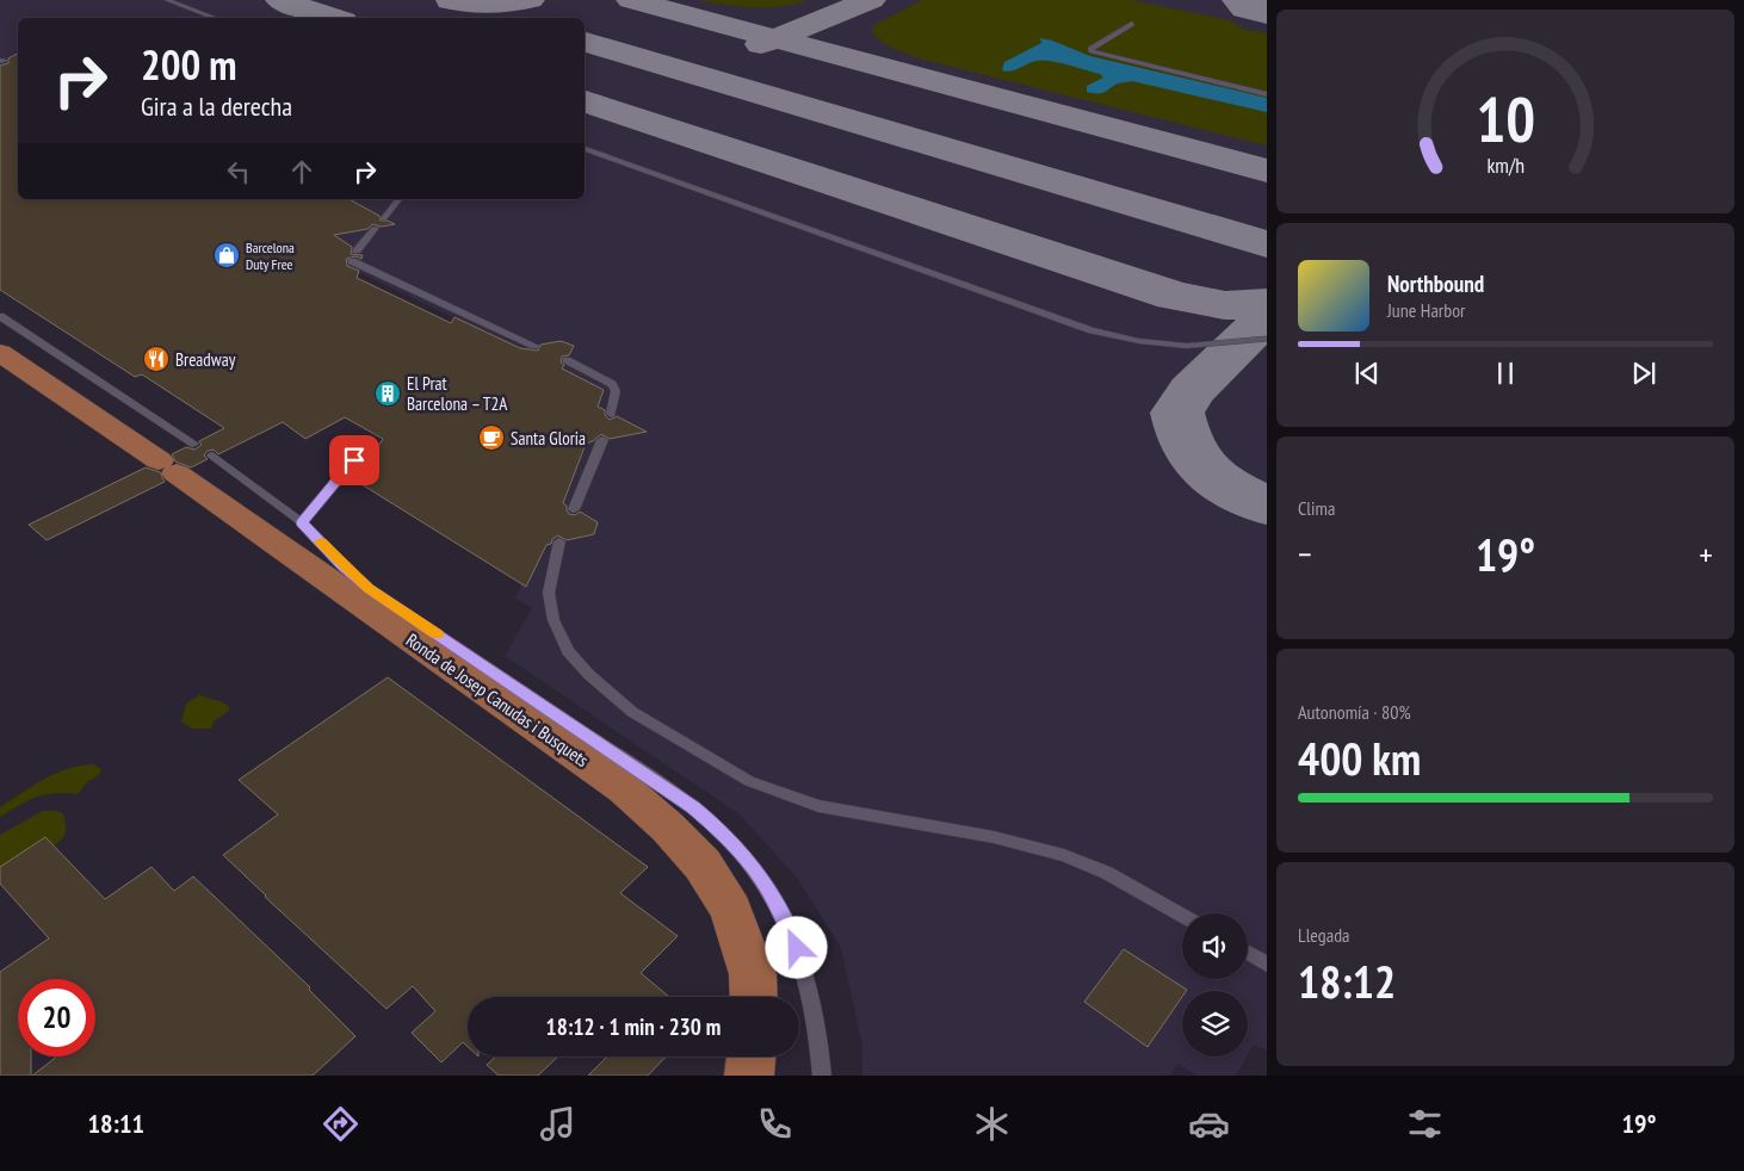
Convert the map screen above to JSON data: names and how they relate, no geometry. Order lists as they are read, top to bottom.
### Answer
{
  "streets": {
    "main road": ["Ronda de Josep Canudas i Busquets"]
  },
  "places": {
    "shop": ["Barcelona Duty Free"],
    "restaurant": ["Breadway"],
    "building": ["El Prat Barcelona – T2A"],
    "cafe": ["Santa Gloria"]
  },
  "page": {
    "turn": ["200 m", "Gira a la derecha"],
    "song": ["Northbound", "June Harbor"],
    "tile": [
      "Clima",
      ["Autonomía · 80%", "400 km"],
      ["Llegada", "18:12"]
    ],
    "heat": ["−", "19°", "+"],
    "limit": "20",
    "trip": "18:12 · 1 min · 230 m",
    "tabs": ["18:11", "19°"],
    "gauge": ["10", "km/h"]
  }
}
